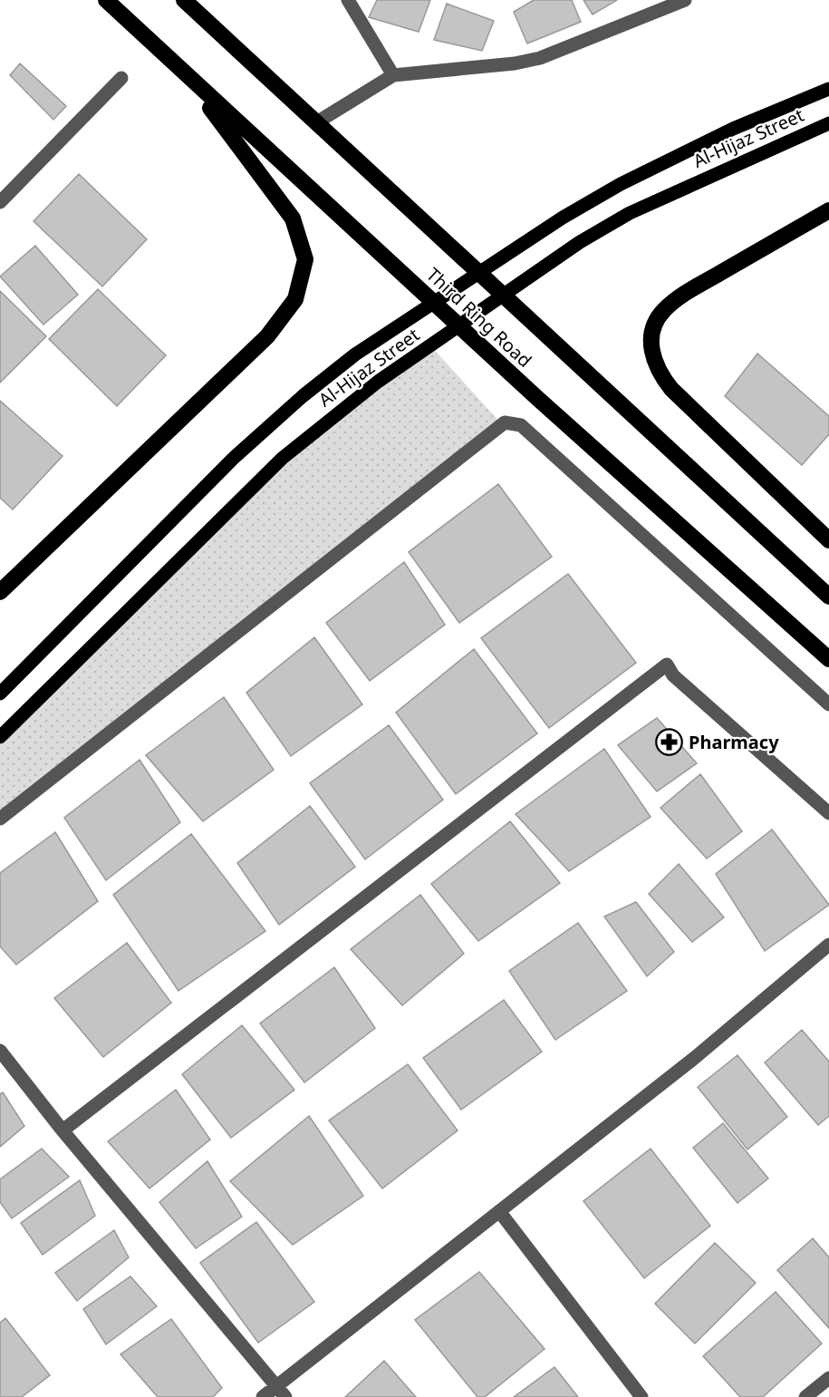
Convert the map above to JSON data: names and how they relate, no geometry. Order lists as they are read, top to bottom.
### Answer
{
  "streets": {
    "highway": ["Third Ring Road"],
    "main road": ["Al-Hijaz Street"]
  },
  "places": {
    "pharmacy": ["Pharmacy"]
  }
}
